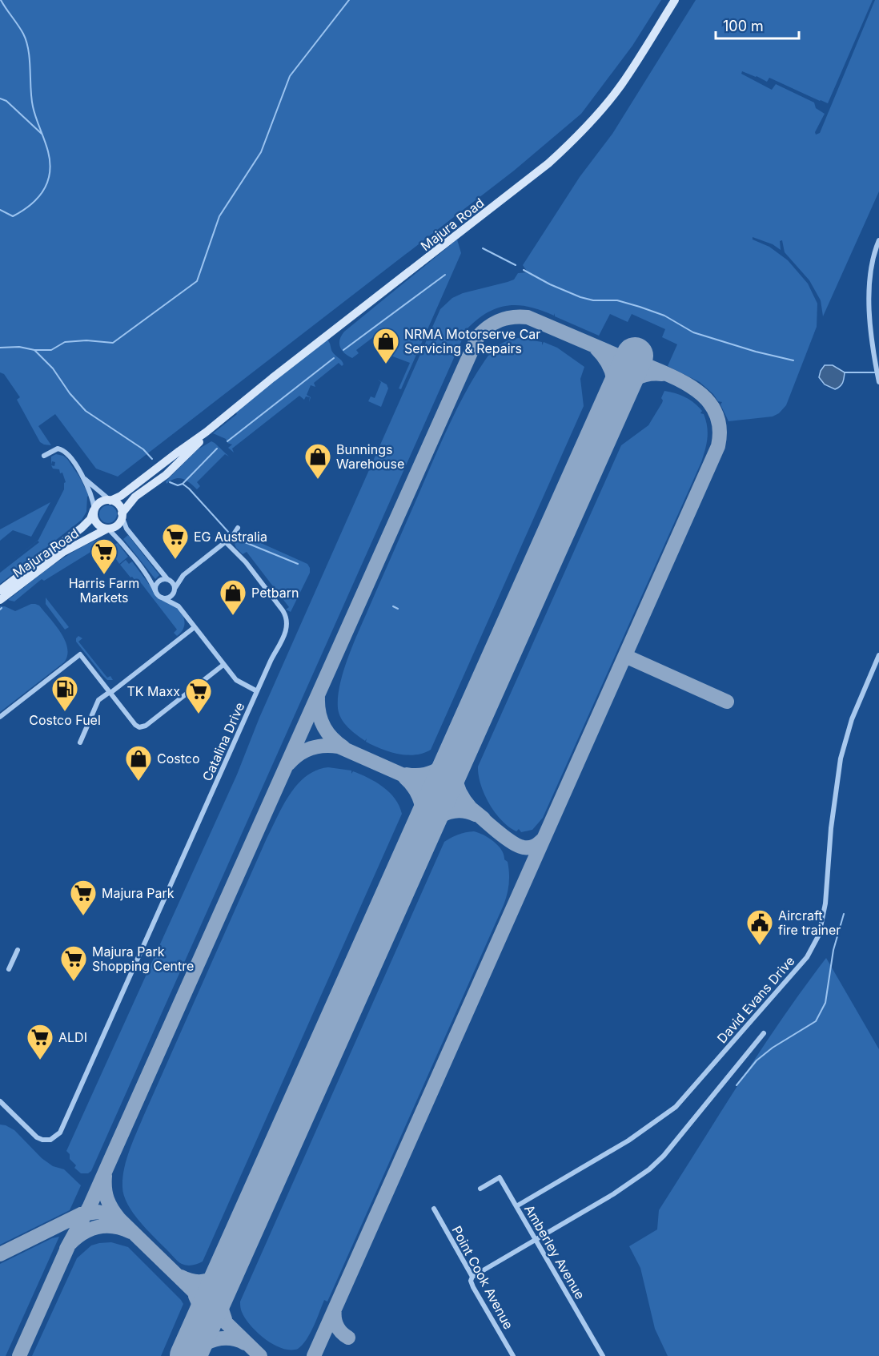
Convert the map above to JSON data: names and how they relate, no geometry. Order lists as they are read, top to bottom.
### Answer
{
  "streets": {
    "main road": ["Majura Road"],
    "street": [
      "Catalina Drive",
      "David Evans Drive",
      "Amberley Avenue",
      "Point Cook Avenue"
    ]
  },
  "crossings": [
    ["David Evans Drive", "Amberley Avenue"]
  ],
  "places": {
    "shop": [
      "NRMA Motorserve Car Servicing & Repairs",
      "Bunnings Warehouse",
      "Petbarn",
      "Costco"
    ],
    "supermarket": [
      "EG Australia",
      "Harris Farm Markets",
      "TK Maxx",
      "Majura Park",
      "Majura Park Shopping Centre",
      "ALDI"
    ],
    "fuel station": ["Costco Fuel"],
    "public building": ["Aircraft fire trainer"]
  },
  "scale_bar": "100 m"
}
